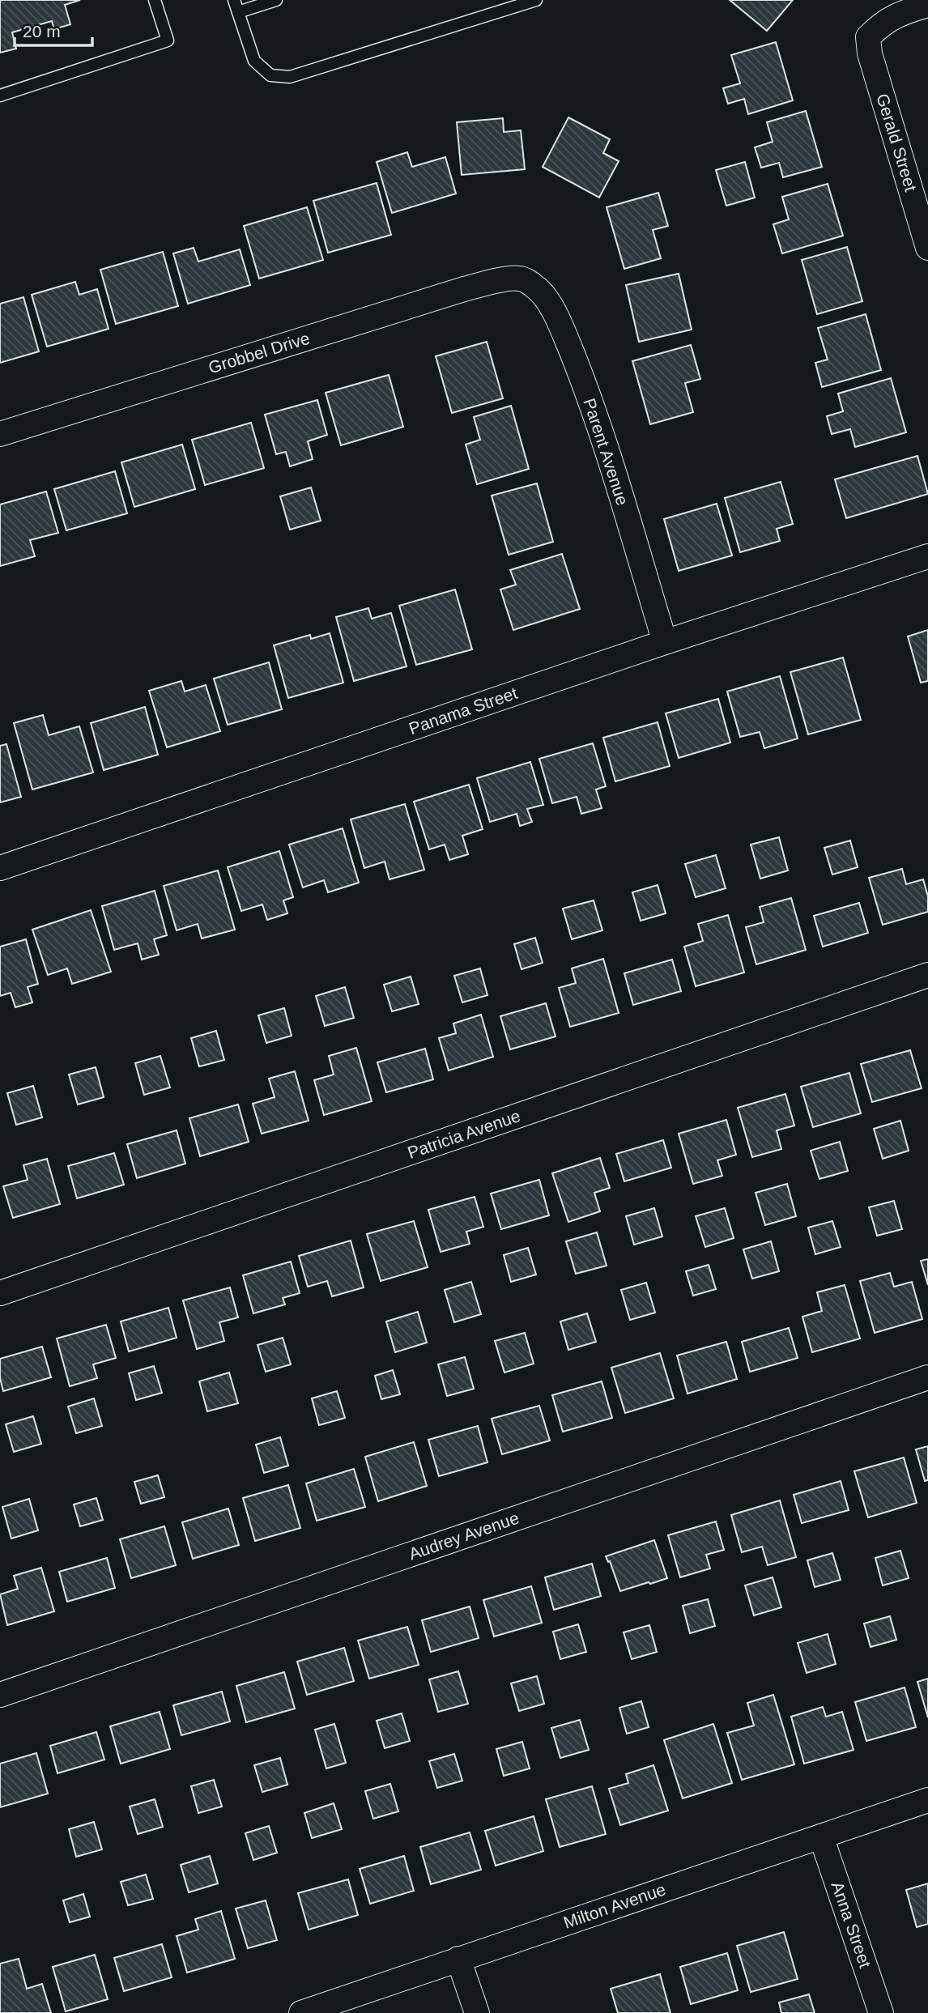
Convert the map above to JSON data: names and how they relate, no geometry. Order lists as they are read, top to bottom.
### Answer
{
  "streets": {
    "street": [
      "Gerald Street",
      "Grobbel Drive",
      "Parent Avenue",
      "Panama Street",
      "Patricia Avenue",
      "Audrey Avenue",
      "Milton Avenue",
      "Anna Street"
    ]
  },
  "crossings": [
    ["Grobbel Drive", "Parent Avenue"],
    ["Parent Avenue", "Panama Street"],
    ["Milton Avenue", "Anna Street"]
  ],
  "scale_bar": "20 m"
}
